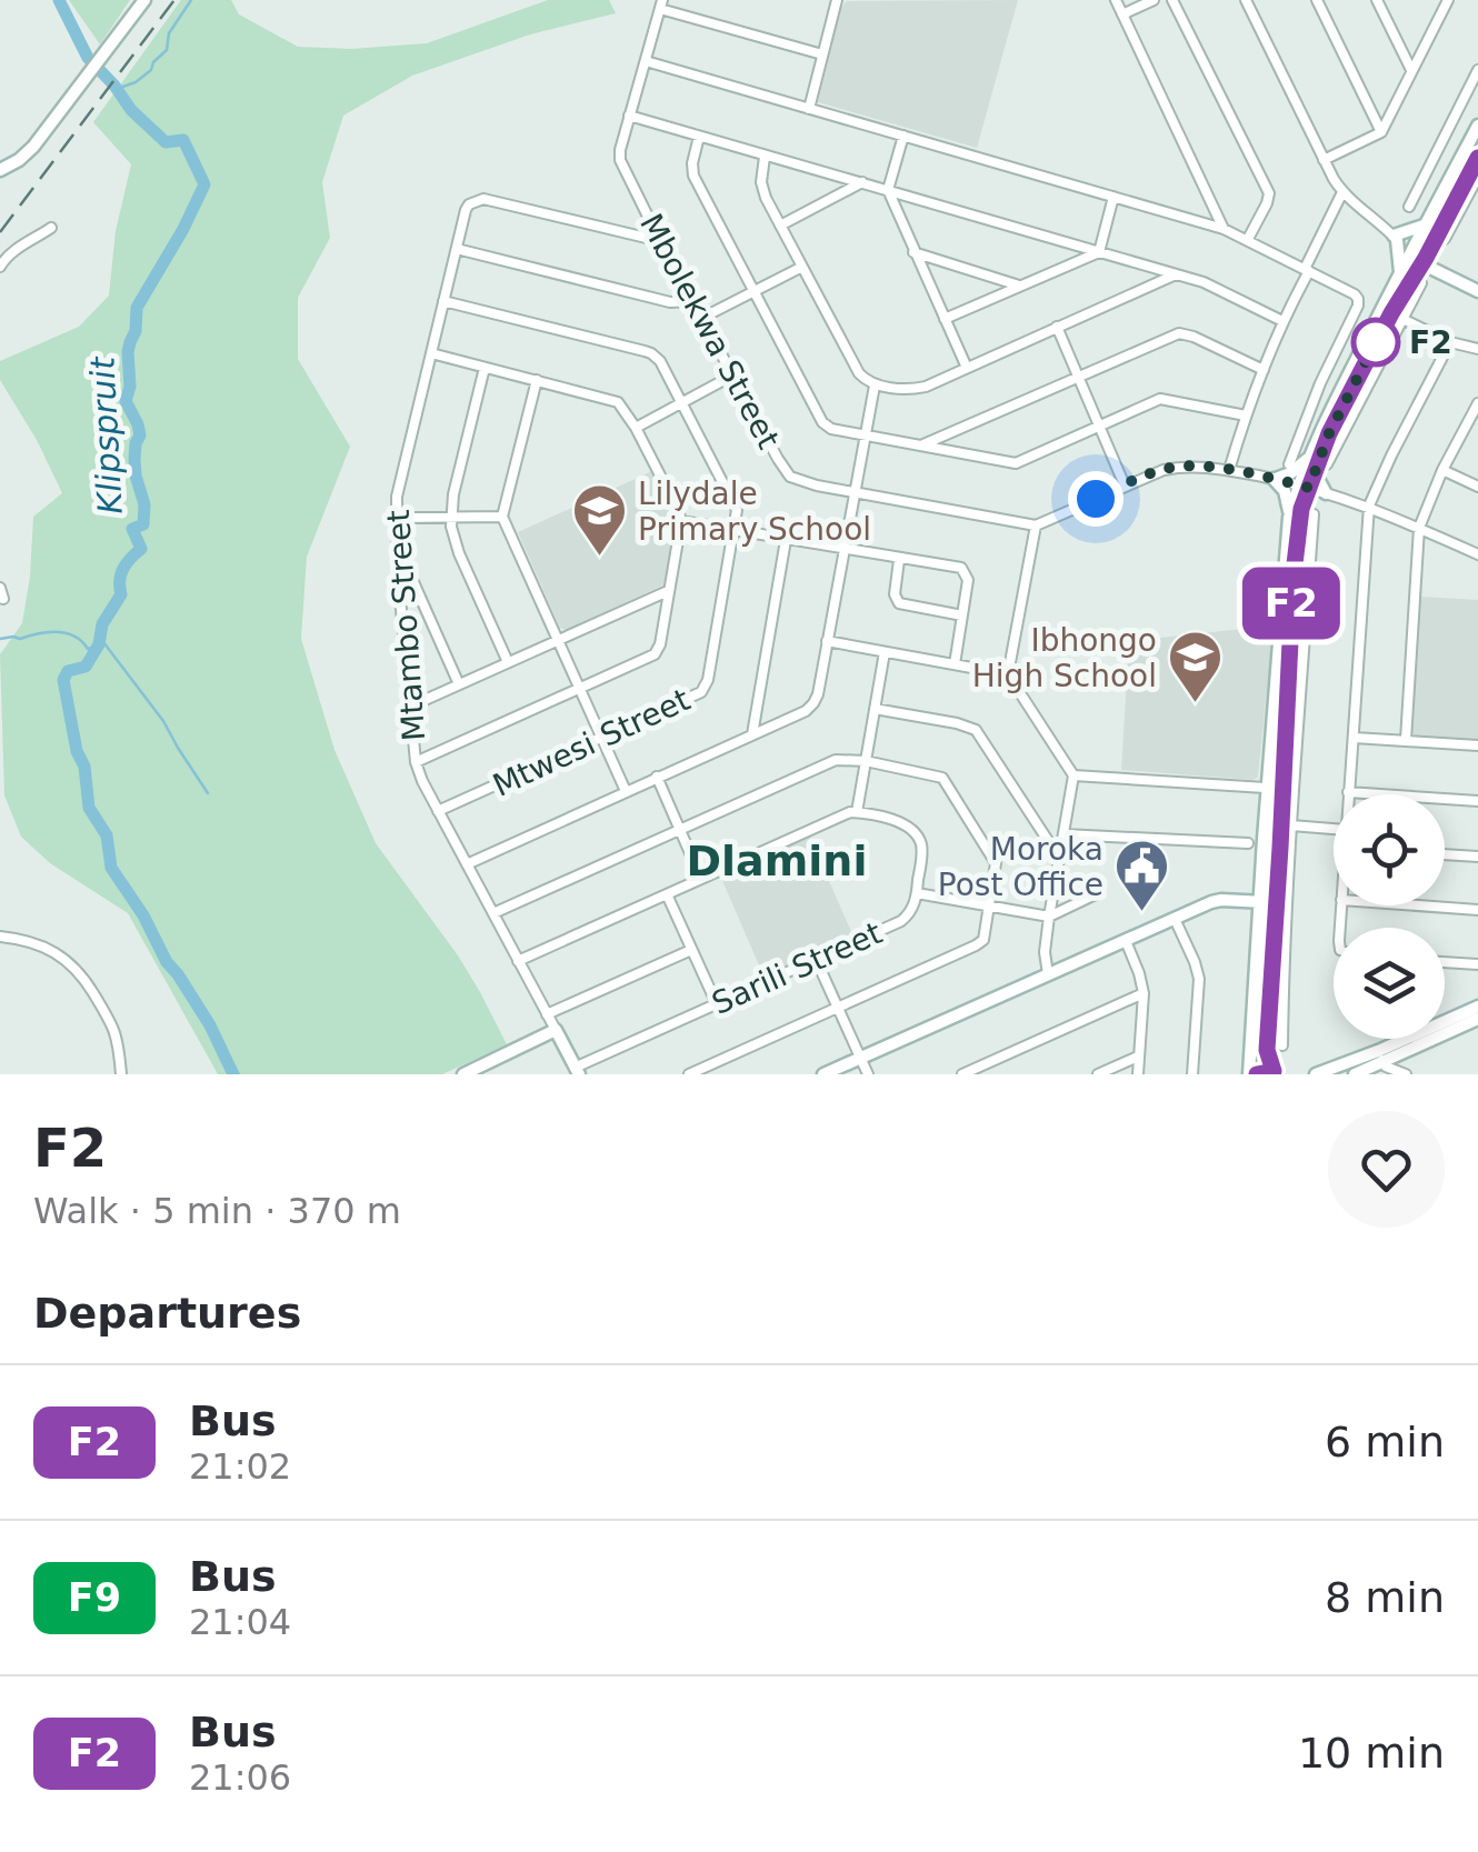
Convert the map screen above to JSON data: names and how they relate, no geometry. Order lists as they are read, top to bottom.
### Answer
{
  "streets": {
    "main road": ["Mtambo Street"],
    "street": ["Mbolekwa Street", "Mtwesi Street", "Sarili Street"]
  },
  "crossings": [
    ["Mbolekwa Street", "Mtambo Street"],
    ["Mtambo Street", "Mtwesi Street"],
    ["Mtambo Street", "Sarili Street"]
  ],
  "districts": ["Dlamini"],
  "water": ["Klipspruit"],
  "places": {
    "other": ["F2"],
    "school or university": ["Lilydale Primary School", "Ibhongo High School"],
    "public building": ["Moroka Post Office"]
  },
  "lines": ["bus line F2"],
  "page": {
    "on_map": "F2",
    "heading": [
      ["F2", "Walk · 5 min · 370 m"],
      "Departures"
    ],
    "list": [
      {
        "mark": "F2",
        "name": "Bus",
        "note": "21:02",
        "value": "6 min"
      },
      {
        "mark": "F9",
        "name": "Bus",
        "note": "21:04",
        "value": "8 min"
      },
      {
        "mark": "F2",
        "name": "Bus",
        "note": "21:06",
        "value": "10 min"
      }
    ]
  }
}
